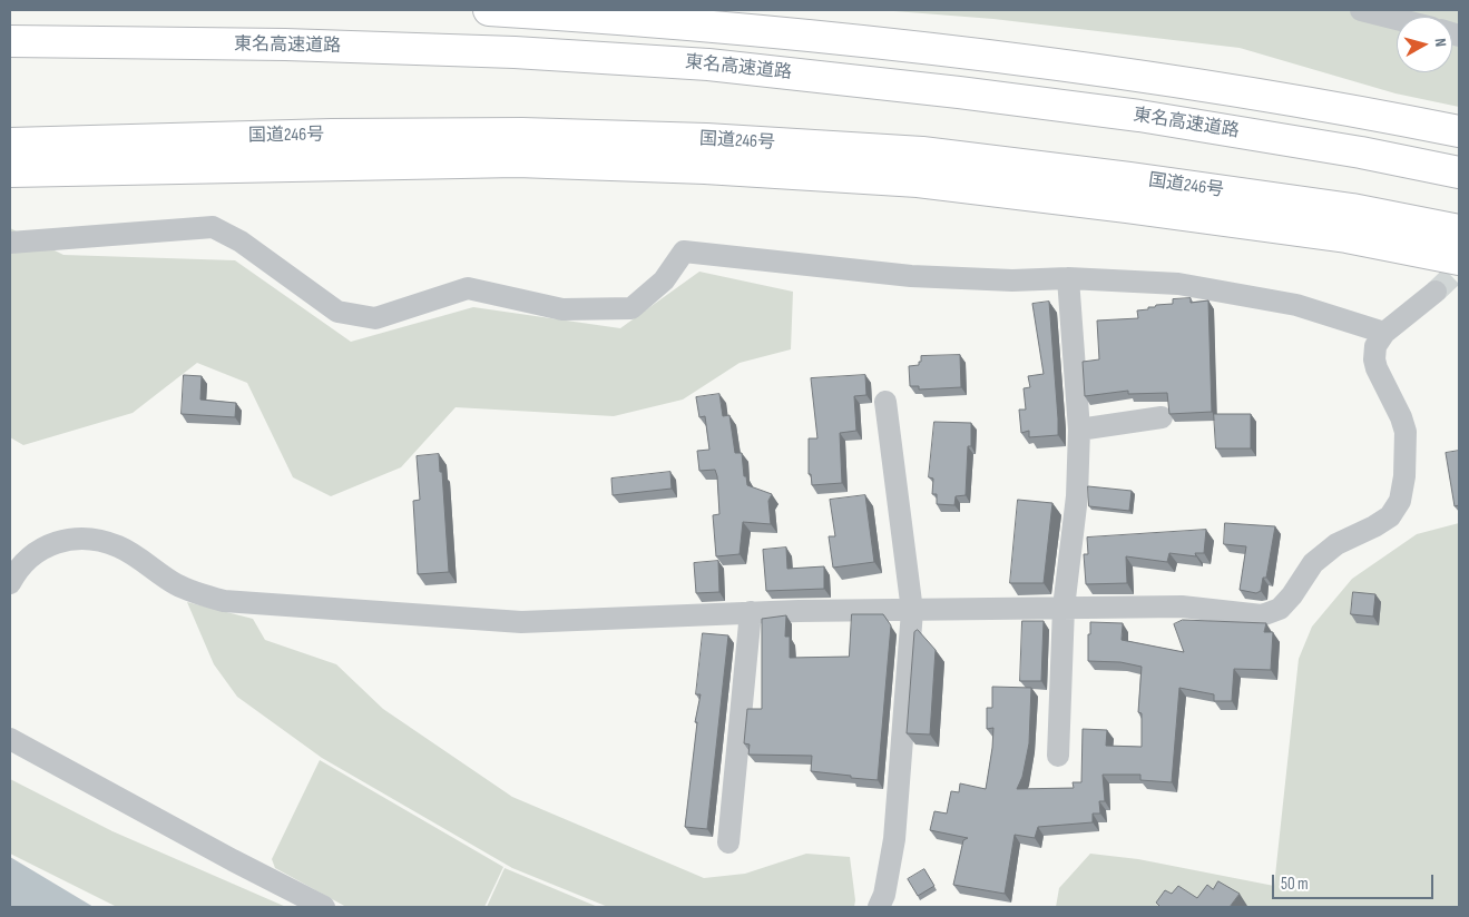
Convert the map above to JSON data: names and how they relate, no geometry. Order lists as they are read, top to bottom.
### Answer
{
  "streets": {
    "highway": ["東名高速道路", "国道246号"]
  },
  "scale_bar": "50 m",
  "north": "right"
}
